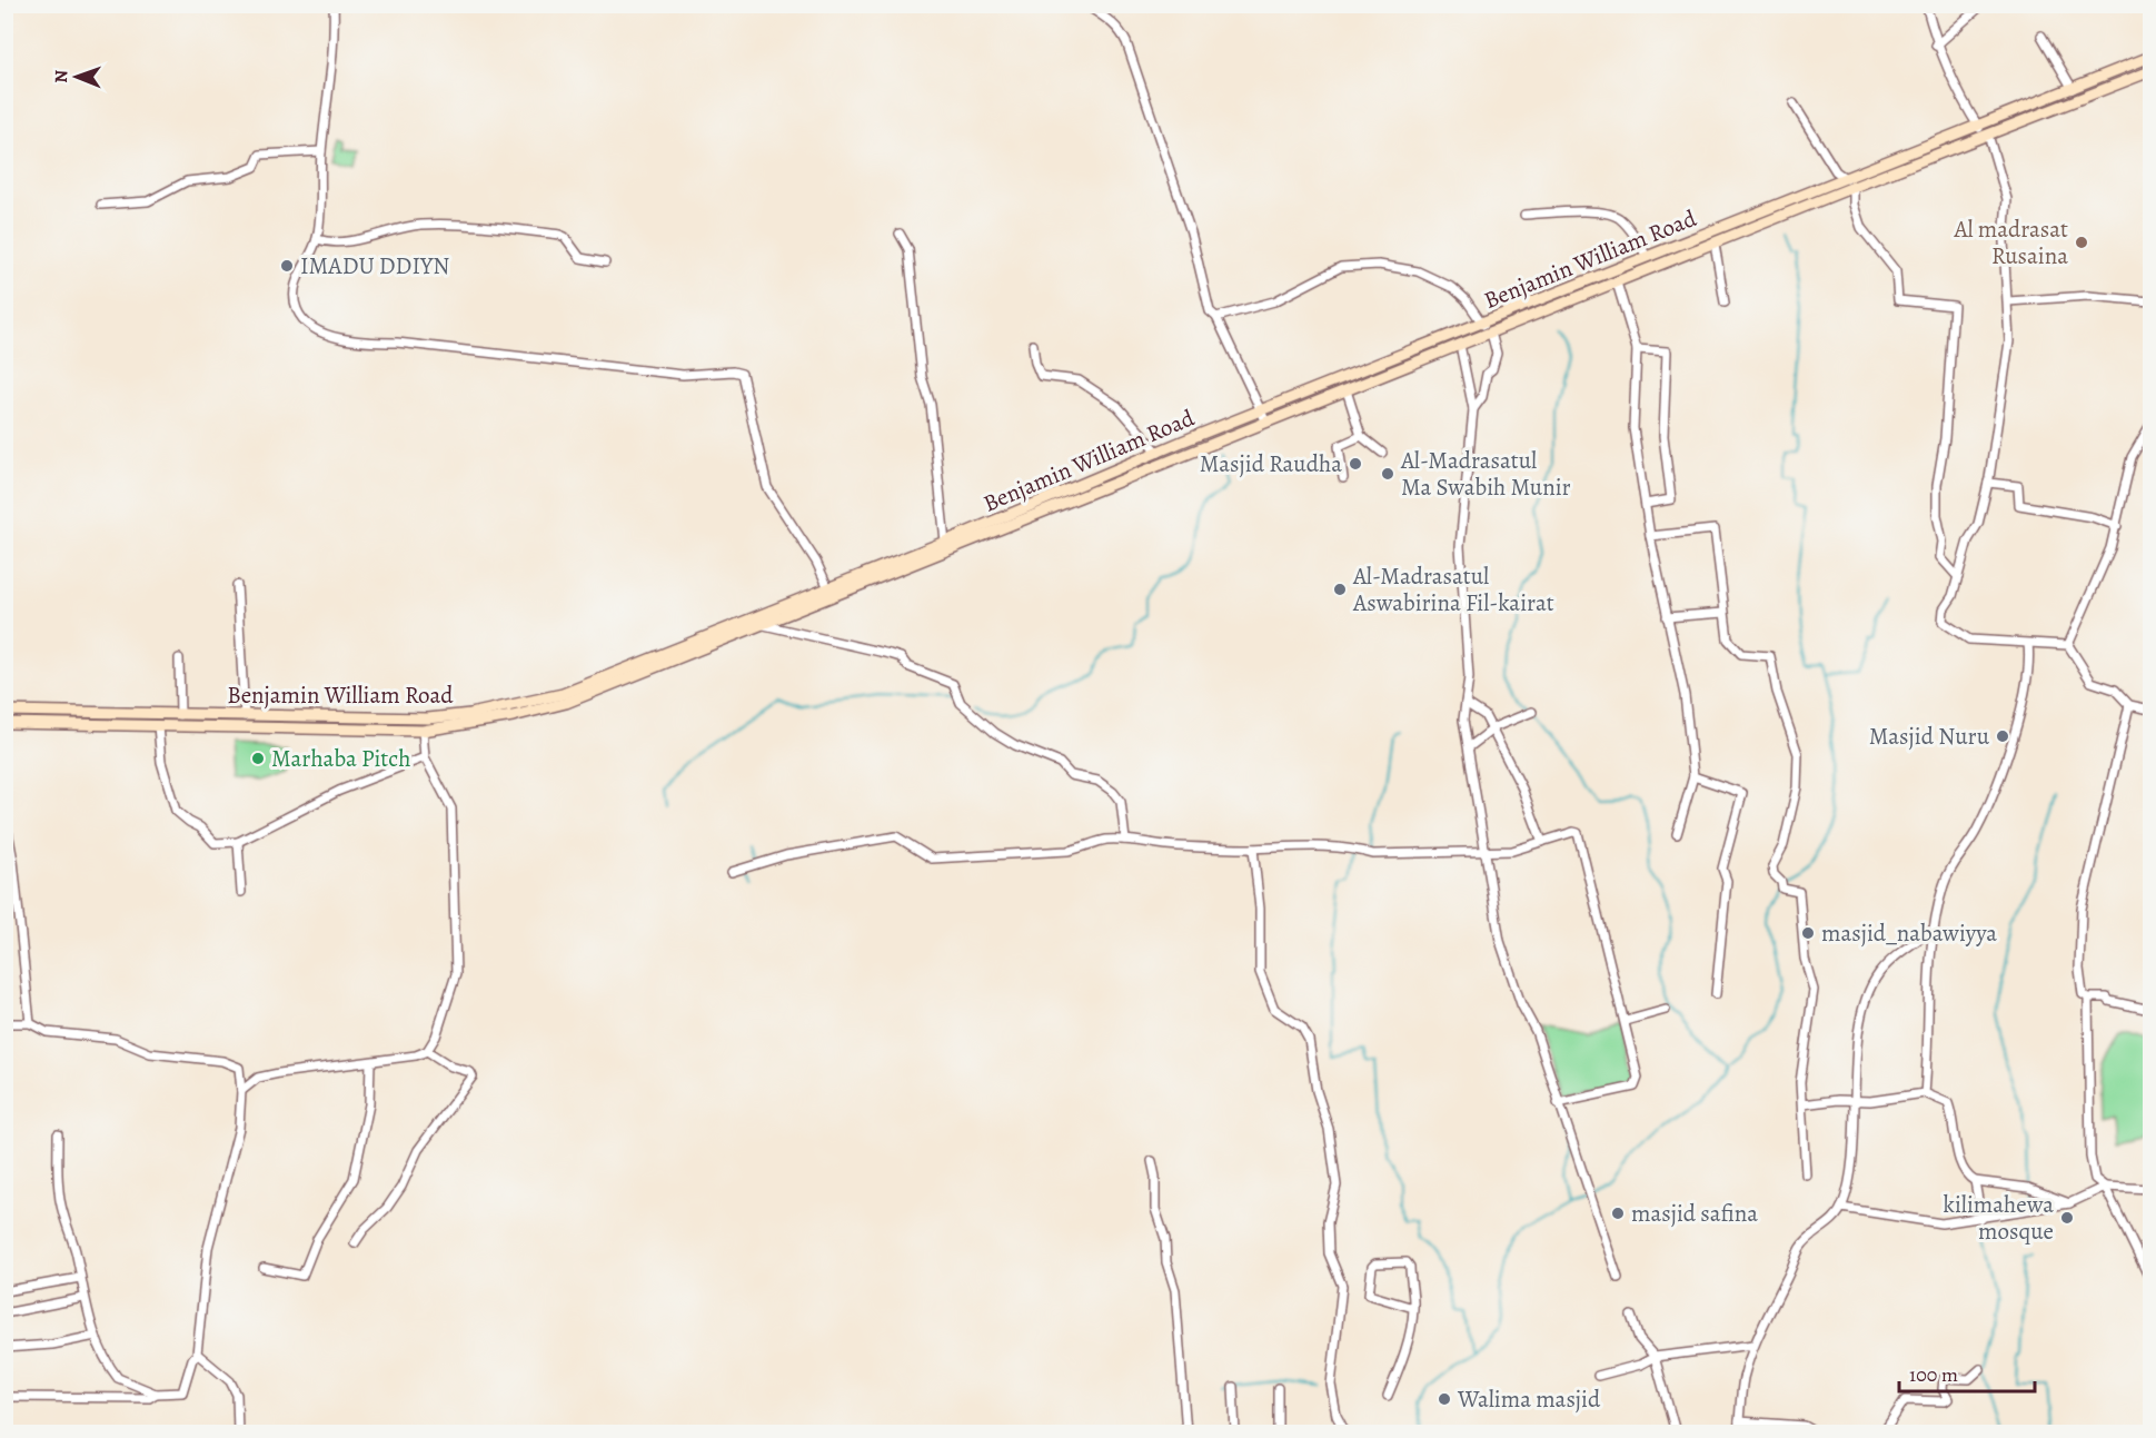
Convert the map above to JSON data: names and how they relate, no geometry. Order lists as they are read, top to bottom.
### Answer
{
  "streets": {
    "main road": ["Benjamin William Road"]
  },
  "places": [
    "Al madrasat Rusaina",
    "IMADU DDIYN",
    "Masjid Raudha",
    "Al-Madrasatul Ma Swabih Munir",
    "Al-Madrasatul Aswabirina Fil-kairat",
    "Masjid Nuru",
    "Marhaba Pitch",
    "masjid_nabawiyya",
    "masjid safina",
    "kilimahewa mosque",
    "Walima masjid"
  ],
  "scale_bar": "100 m",
  "north": "left"
}
